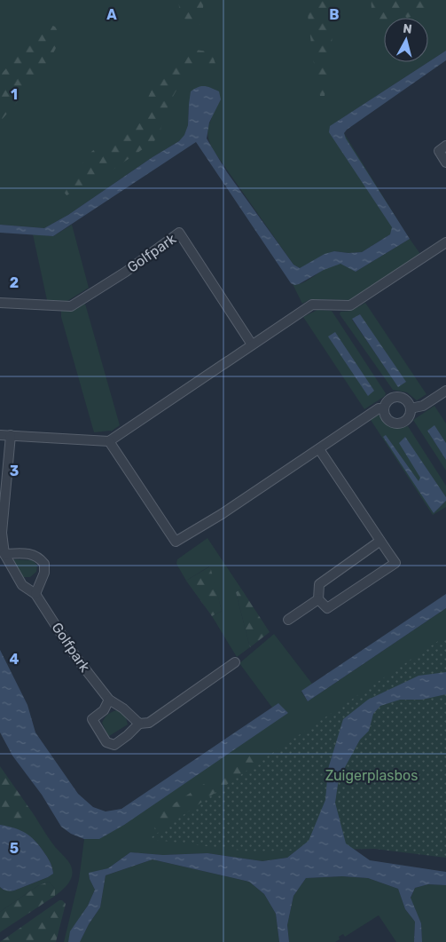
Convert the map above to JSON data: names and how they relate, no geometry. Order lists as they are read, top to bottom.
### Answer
{
  "streets": {
    "street": ["Golfpark"]
  },
  "parks": ["Zuigerplasbos"],
  "north": "top",
  "grid": {
    "columns": ["A", "B"],
    "rows": [
      "1",
      "2",
      "3",
      "4",
      "5"
    ]
  }
}
